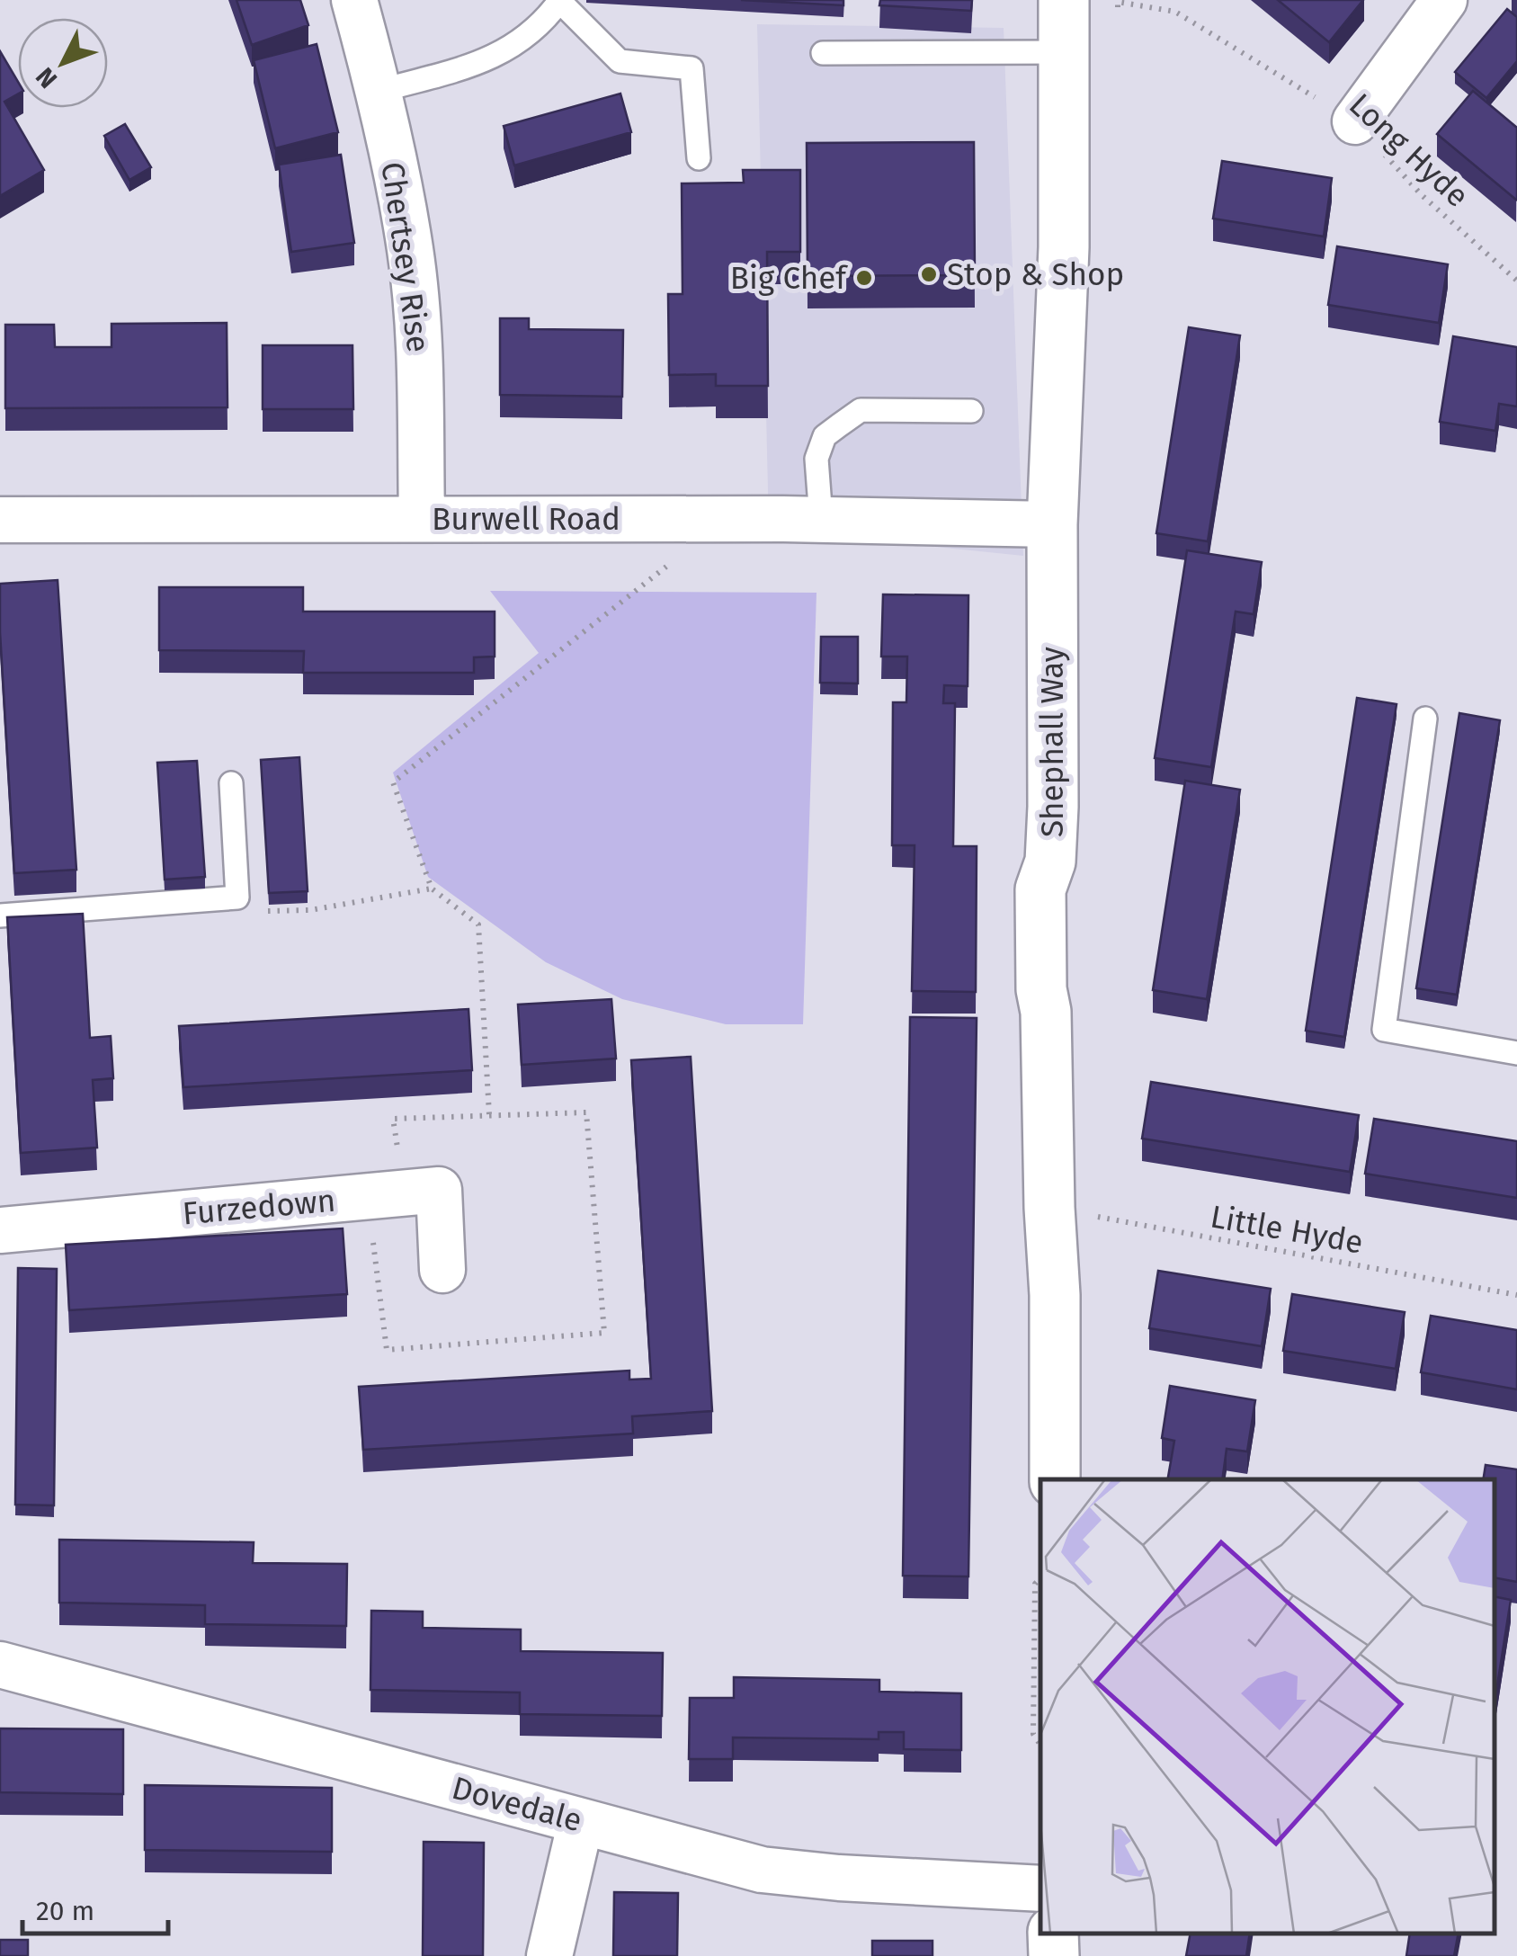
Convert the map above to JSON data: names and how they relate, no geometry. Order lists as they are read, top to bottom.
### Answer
{
  "streets": {
    "street": [
      "Chertsey Rise",
      "Burwell Road",
      "Shephall Way",
      "Furzedown",
      "Dovedale"
    ],
    "path": ["Long Hyde", "Little Hyde"]
  },
  "crossings": [
    ["Chertsey Rise", "Burwell Road"],
    ["Burwell Road", "Shephall Way"],
    ["Shephall Way", "Little Hyde"]
  ],
  "places": ["Stop & Shop", "Big Chef"],
  "scale_bar": "20 m",
  "north": "bottom left"
}
